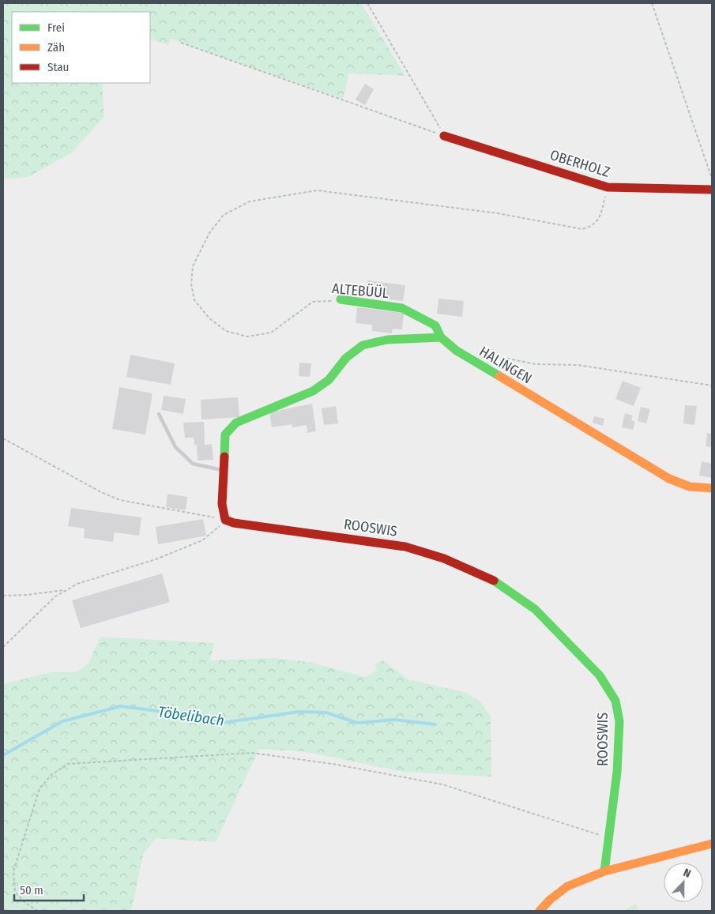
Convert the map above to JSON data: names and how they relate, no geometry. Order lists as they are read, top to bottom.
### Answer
{
  "streets": {
    "street": [
      "OBERHOLZ",
      "ALTEBÜÜL",
      "HALINGEN",
      "ROOSWIS"
    ]
  },
  "crossings": [
    ["OBERHOLZ", "ALTEBÜÜL"],
    ["ALTEBÜÜL", "HALINGEN"]
  ],
  "water": ["Töbelibach"],
  "legend": ["Frei", "Zäh", "Stau"],
  "scale_bar": "50 m",
  "north": "top"
}
